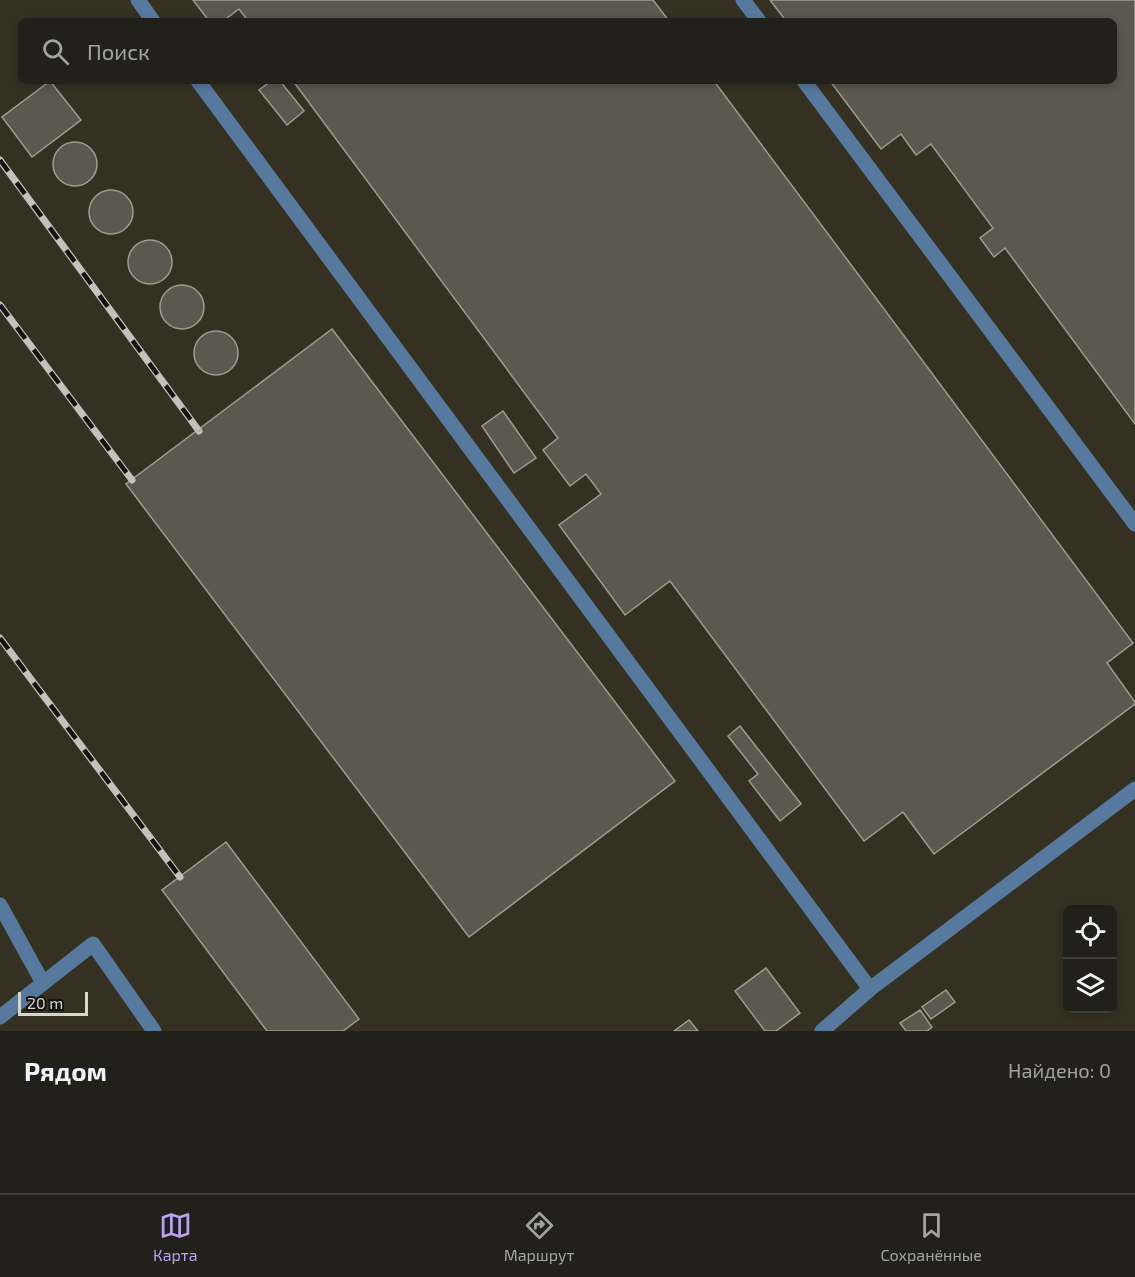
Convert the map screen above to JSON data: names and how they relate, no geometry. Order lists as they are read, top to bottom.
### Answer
{
  "scale_bar": "20 m",
  "page": {
    "search": "Поиск",
    "scale": "20 m",
    "heading": ["Рядом", "Найдено: 0"],
    "nav": ["Карта", "Маршрут", "Сохранённые"]
  }
}
